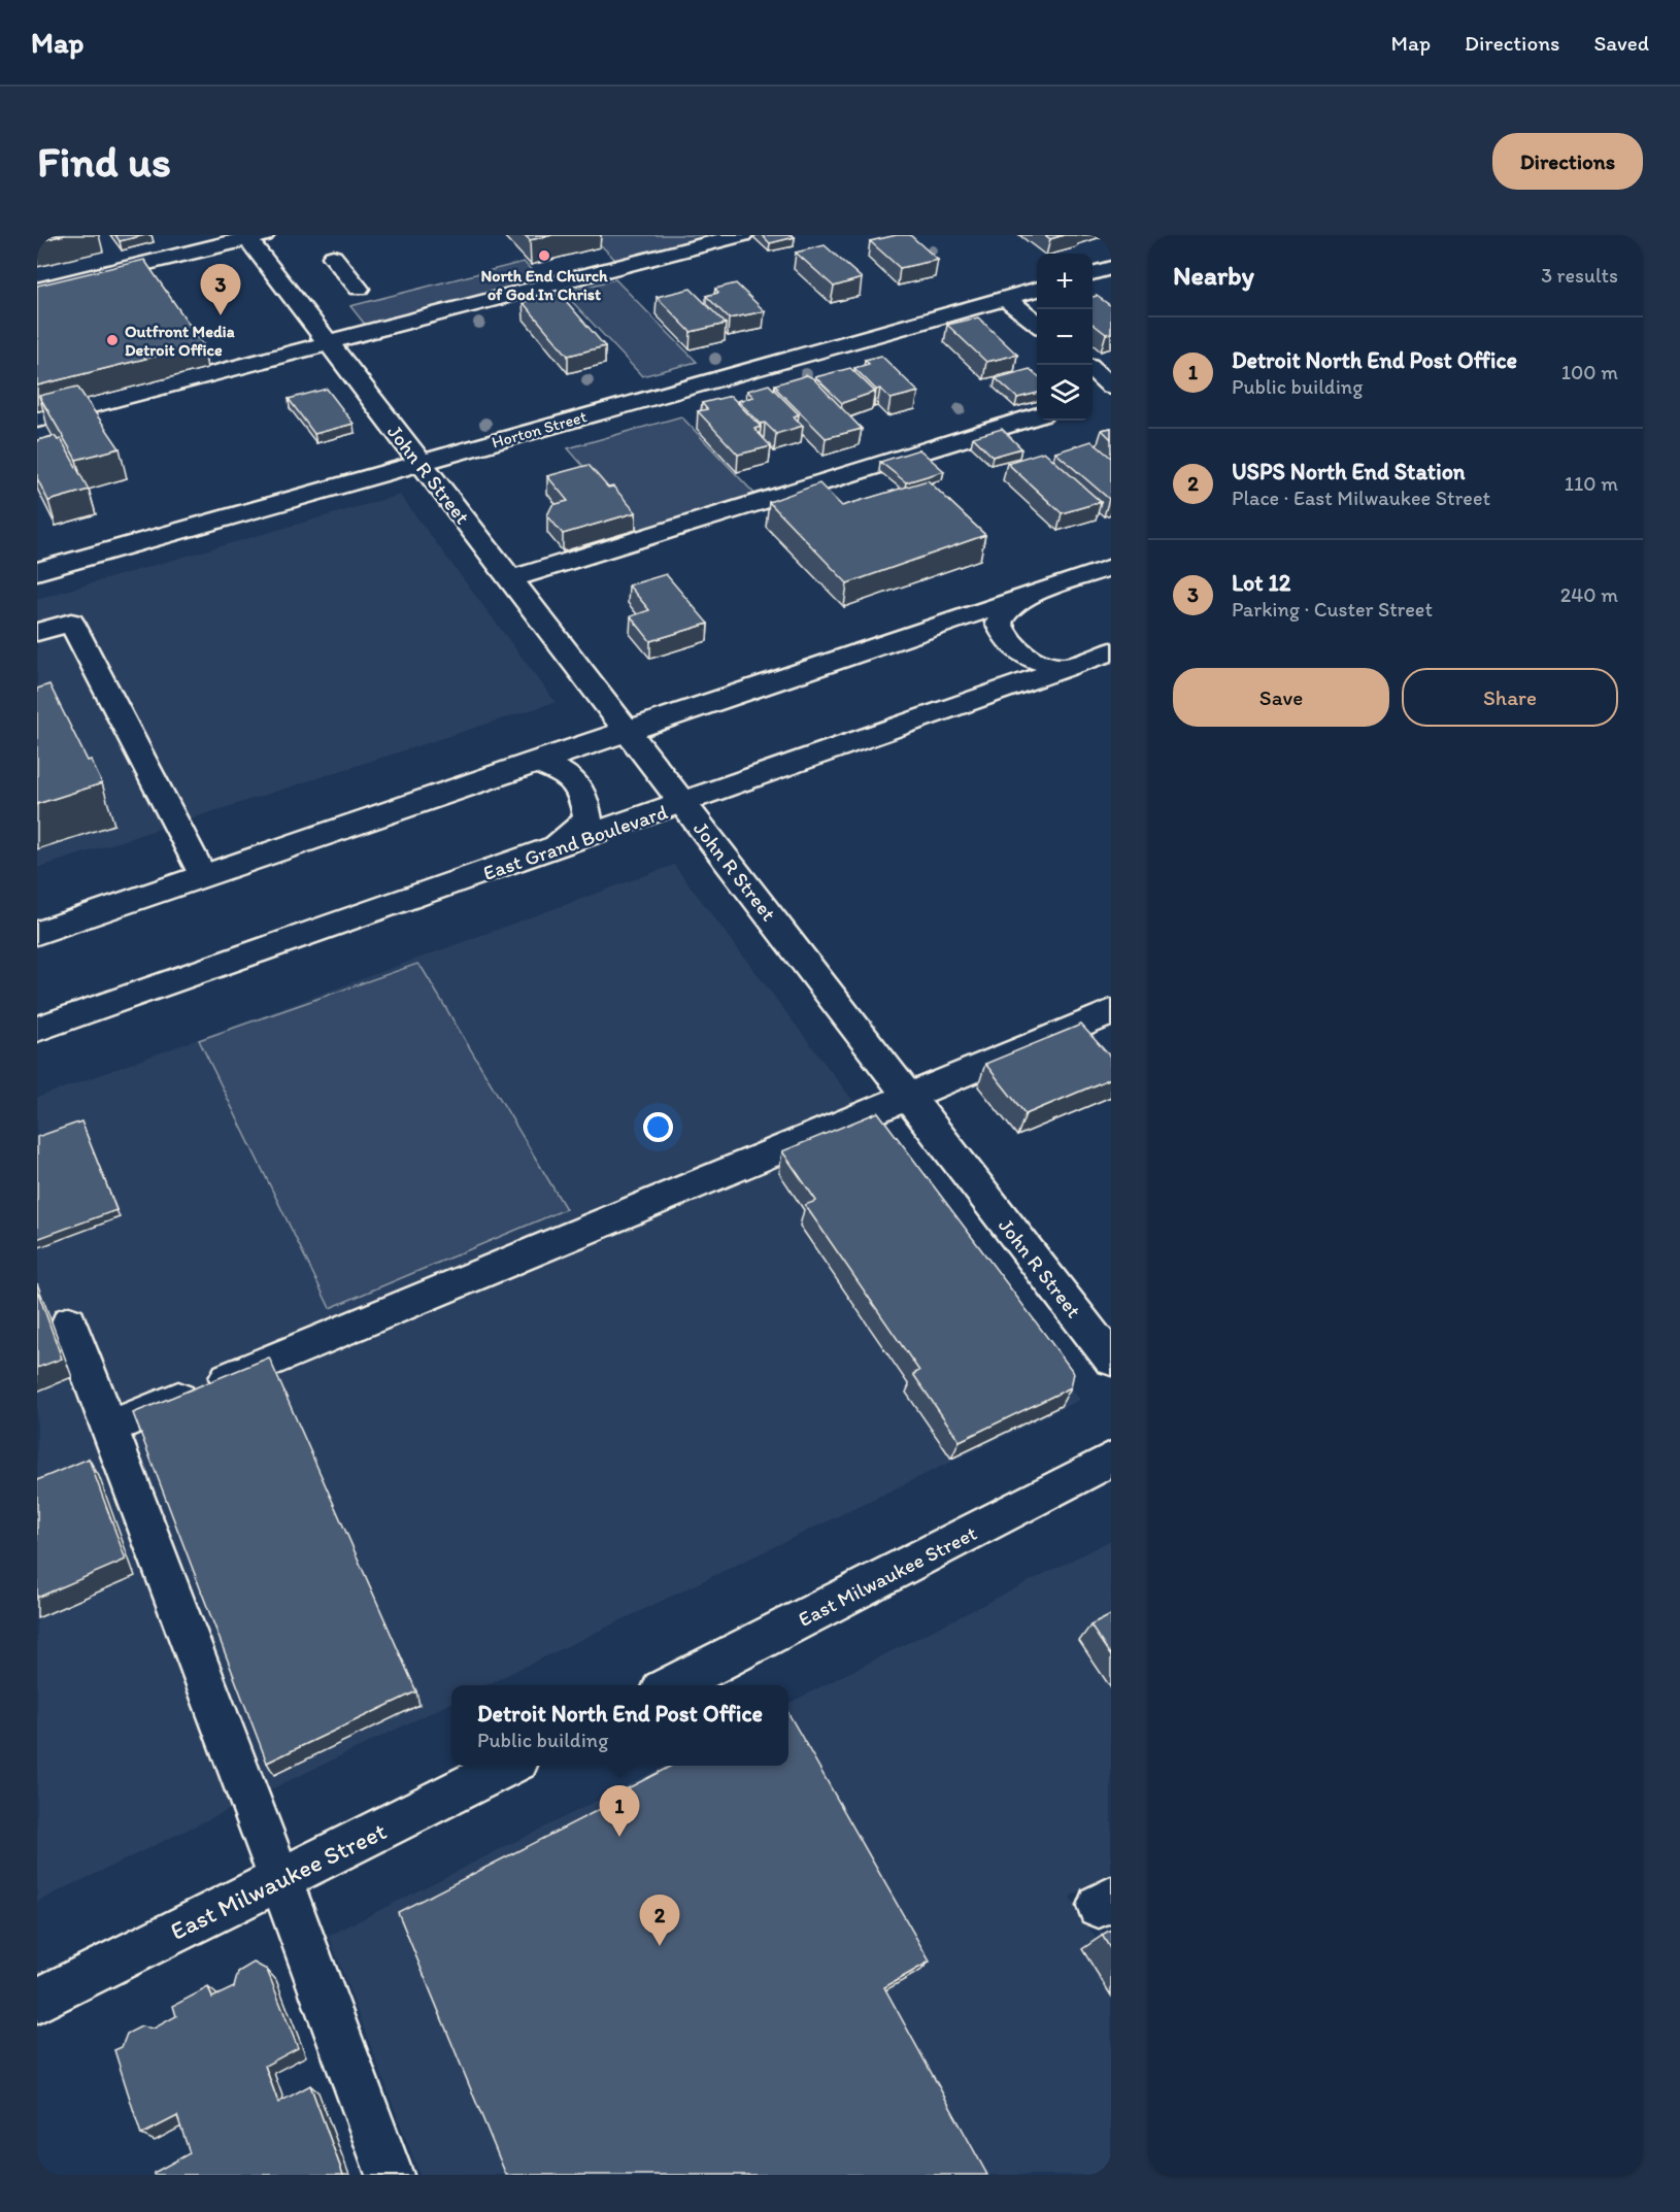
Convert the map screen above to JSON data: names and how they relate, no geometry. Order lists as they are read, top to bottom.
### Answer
{
  "streets": {
    "street": [
      "Horton Street",
      "John R Street",
      "East Grand Boulevard",
      "East Milwaukee Street"
    ]
  },
  "crossings": [
    ["Horton Street", "John R Street"],
    ["John R Street", "East Grand Boulevard"]
  ],
  "places": ["North End Church of God In Christ", "Outfront Media Detroit Office"],
  "page": {
    "header": "Map",
    "nav": ["Map", "Directions", "Saved"],
    "buttons": [
      "Directions",
      ["Save", "Share"]
    ],
    "title": "Find us",
    "heading": ["Nearby", "3 results"],
    "map_buttons": ["+", "−"],
    "pins": ["3", "1", "2"],
    "list": [
      {
        "mark": "1",
        "name": "Detroit North End Post Office",
        "note": "Public building",
        "value": "100 m"
      },
      {
        "mark": "2",
        "name": "USPS North End Station",
        "note": "Place · East Milwaukee Street",
        "value": "110 m"
      },
      {
        "mark": "3",
        "name": "Lot 12",
        "note": "Parking · Custer Street",
        "value": "240 m"
      }
    ],
    "popup": ["Detroit North End Post Office", "Public building"]
  }
}
